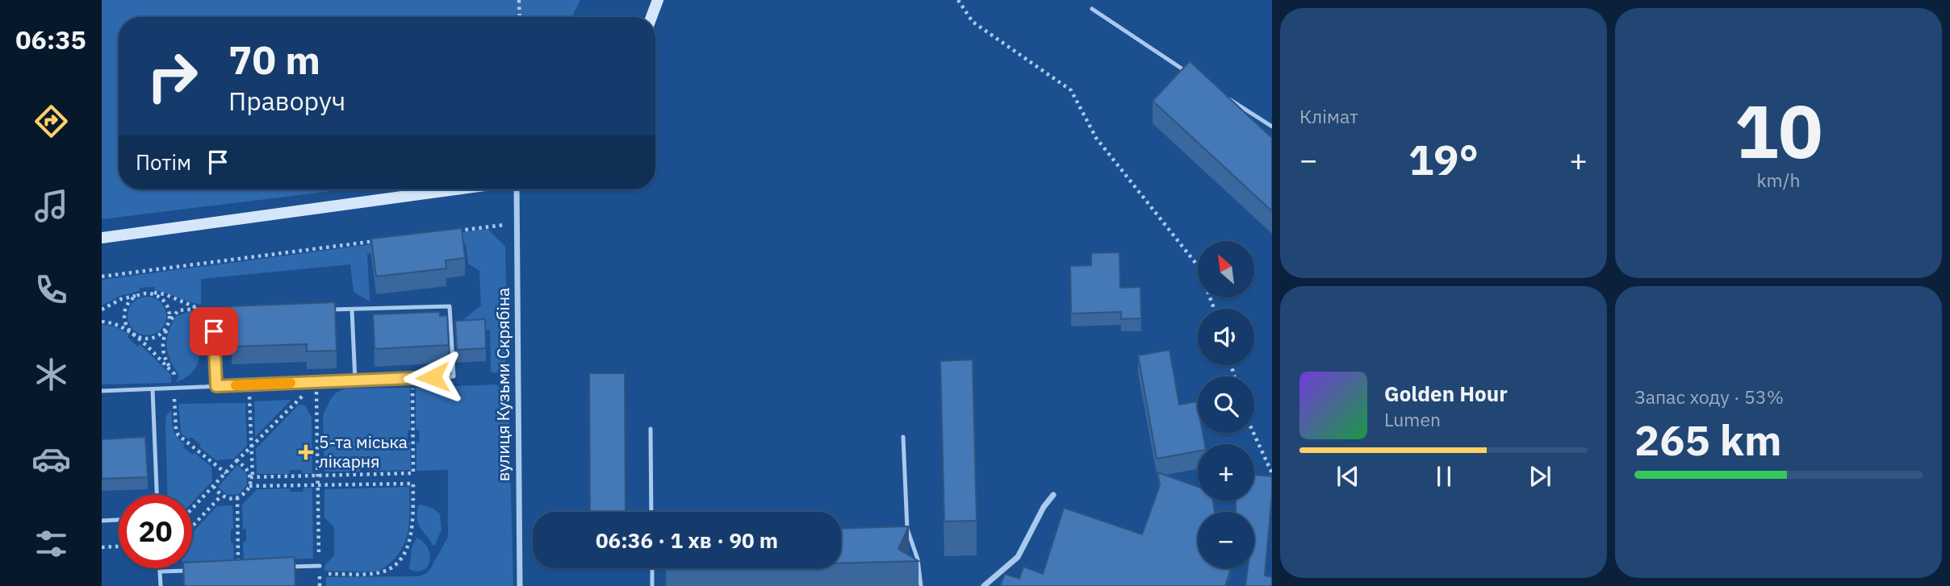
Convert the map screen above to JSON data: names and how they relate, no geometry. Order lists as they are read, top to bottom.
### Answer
{
  "streets": {
    "street": ["вулиця Кузьми Скрябіна"]
  },
  "places": {
    "health": ["5-та міська лікарня"]
  },
  "north": "top left",
  "page": {
    "tabs": "06:35",
    "tile": [
      "Клімат",
      ["10", "km/h"],
      ["Запас ходу · 53%", "265 km"]
    ],
    "turn": ["70 m", "Праворуч"],
    "then": "Потім",
    "heat": ["−", "19°", "+"],
    "map_buttons": ["+", "−"],
    "song": ["Golden Hour", "Lumen"],
    "limit": "20",
    "trip": "06:36 · 1 хв · 90 m"
  }
}
